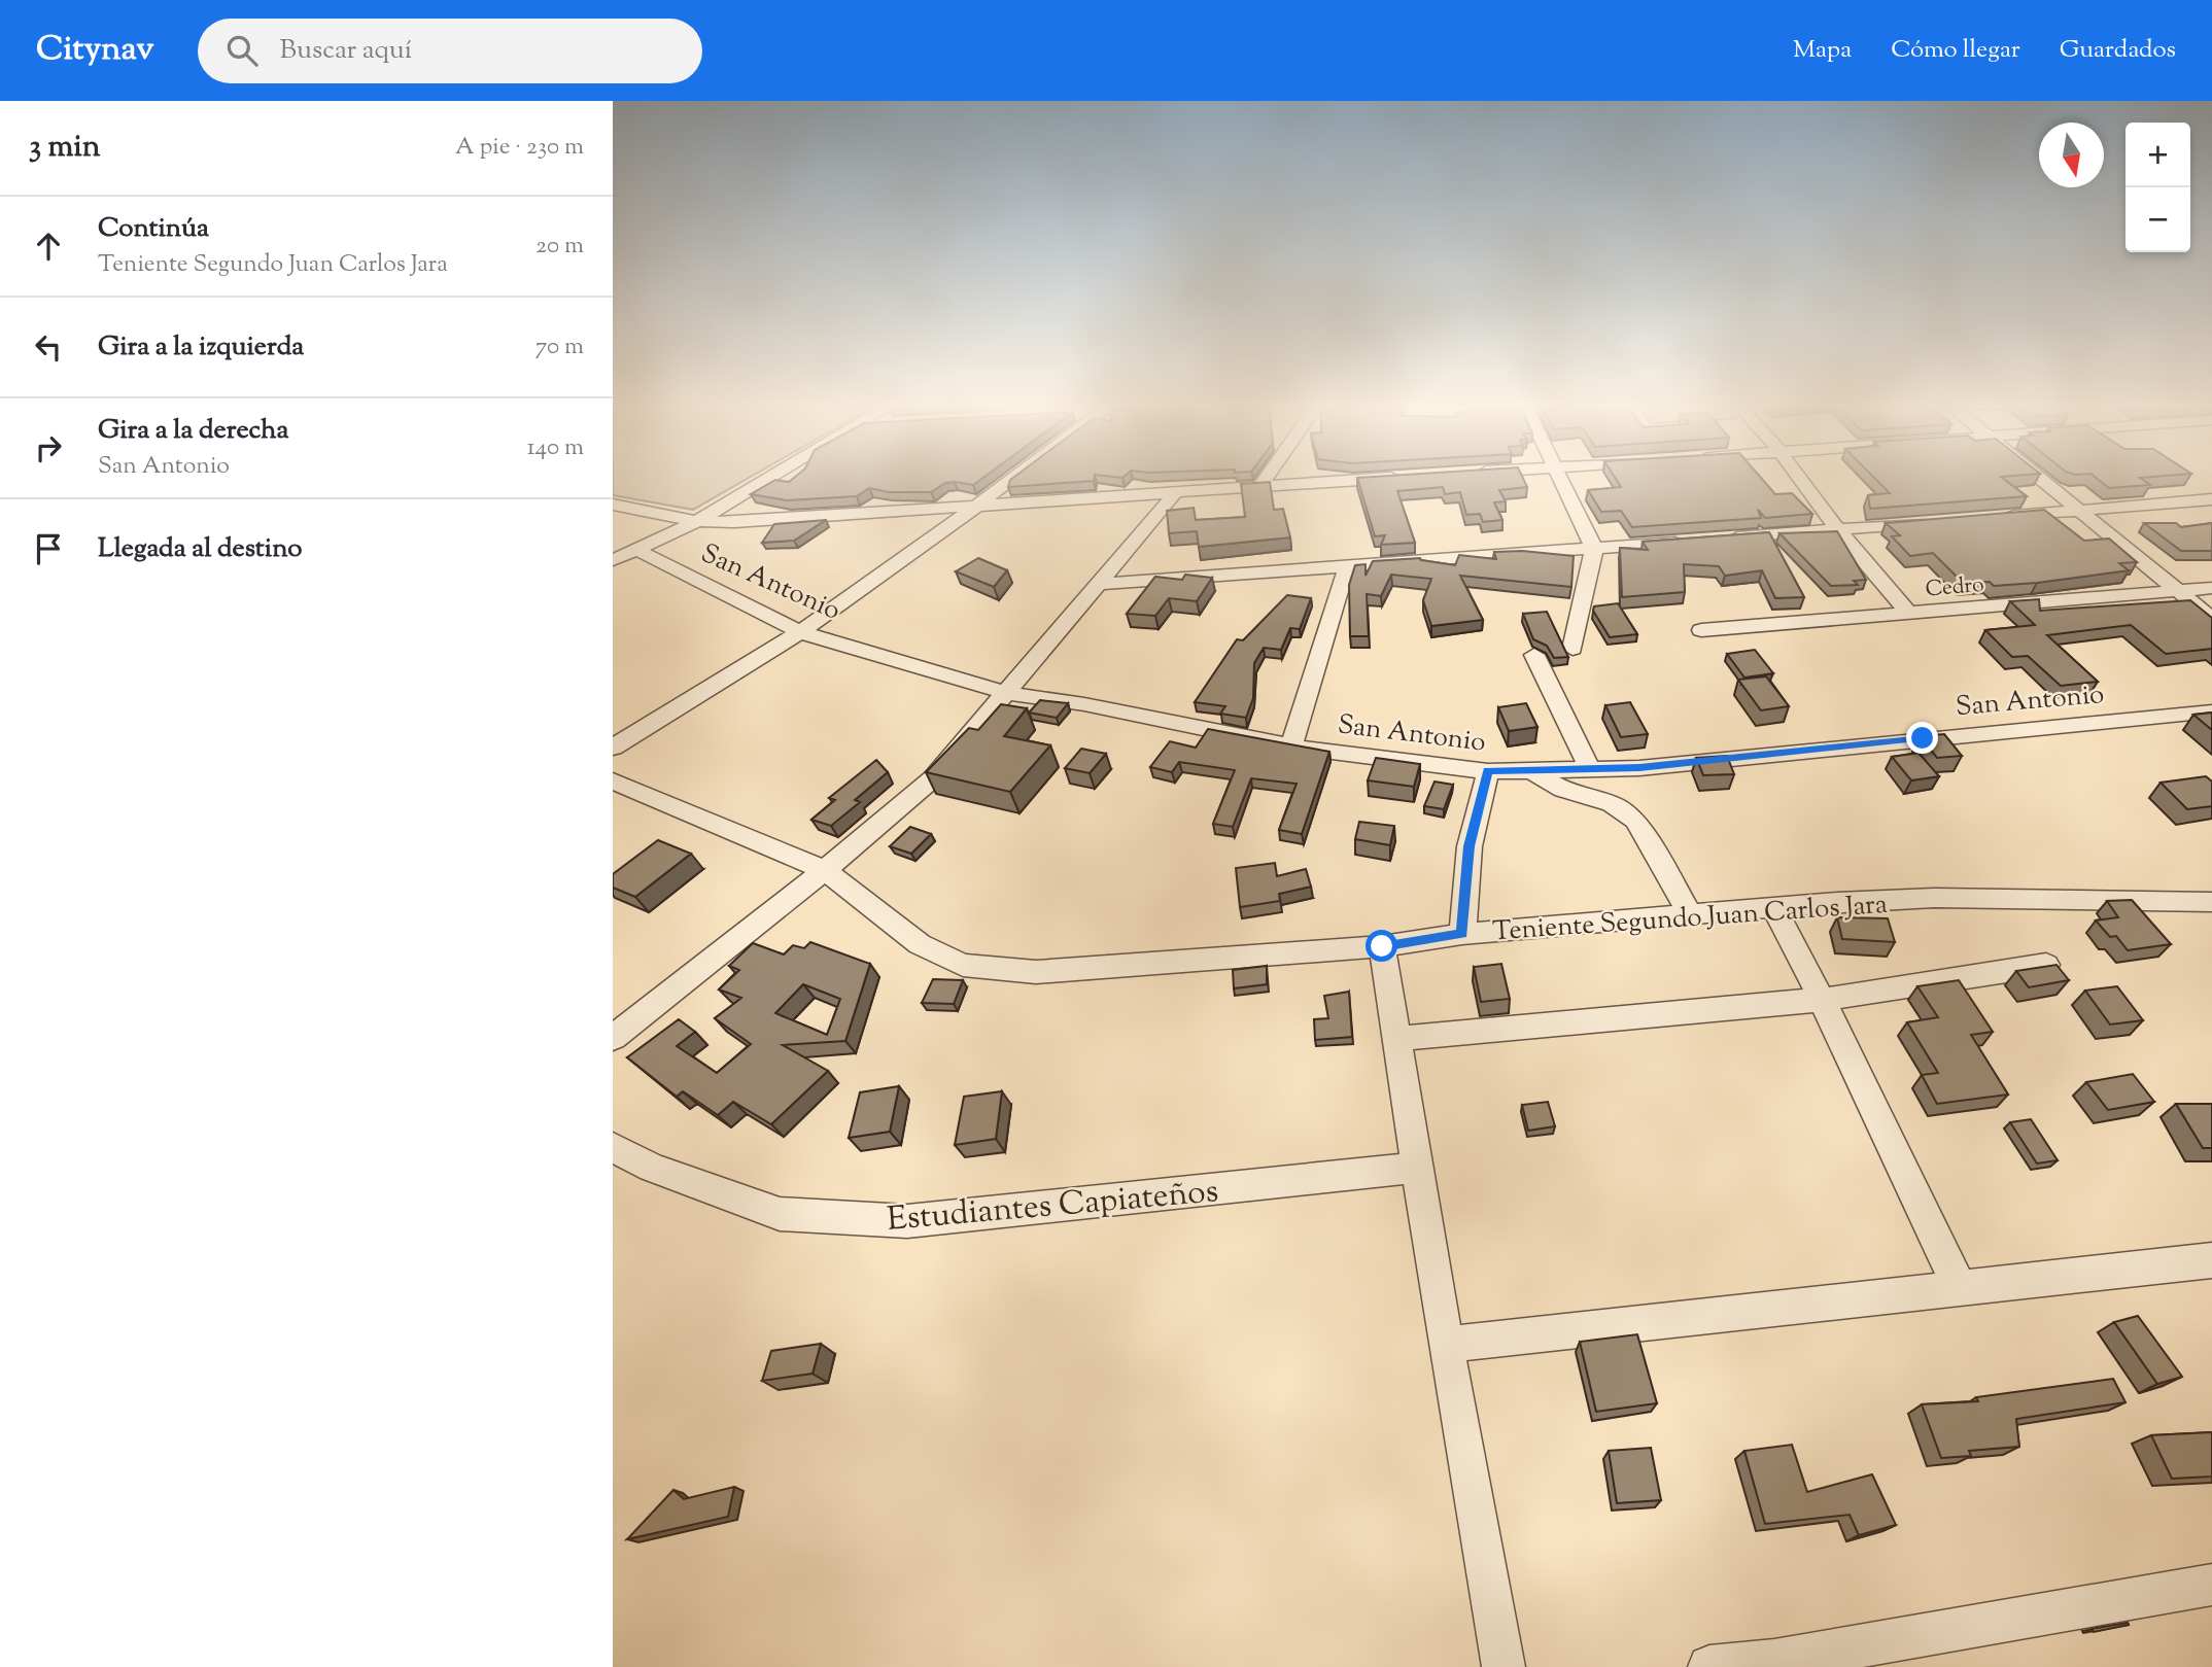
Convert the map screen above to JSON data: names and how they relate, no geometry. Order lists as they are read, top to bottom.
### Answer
{
  "streets": {
    "street": [
      "San Antonio",
      "Cedro",
      "Teniente Segundo Juan Carlos Jara",
      "Estudiantes Capiateños"
    ]
  },
  "north": "bottom",
  "page": {
    "header": "Citynav",
    "search": "Buscar aquí",
    "nav": ["Mapa", "Cómo llegar", "Guardados"],
    "heading": ["3 min", "A pie · 230 m"],
    "map_buttons": ["+", "−"],
    "list": [
      ["Continúa", "Teniente Segundo Juan Carlos Jara", "20 m"],
      ["Gira a la izquierda", "70 m"],
      ["Gira a la derecha", "San Antonio", "140 m"],
      "Llegada al destino"
    ]
  }
}
